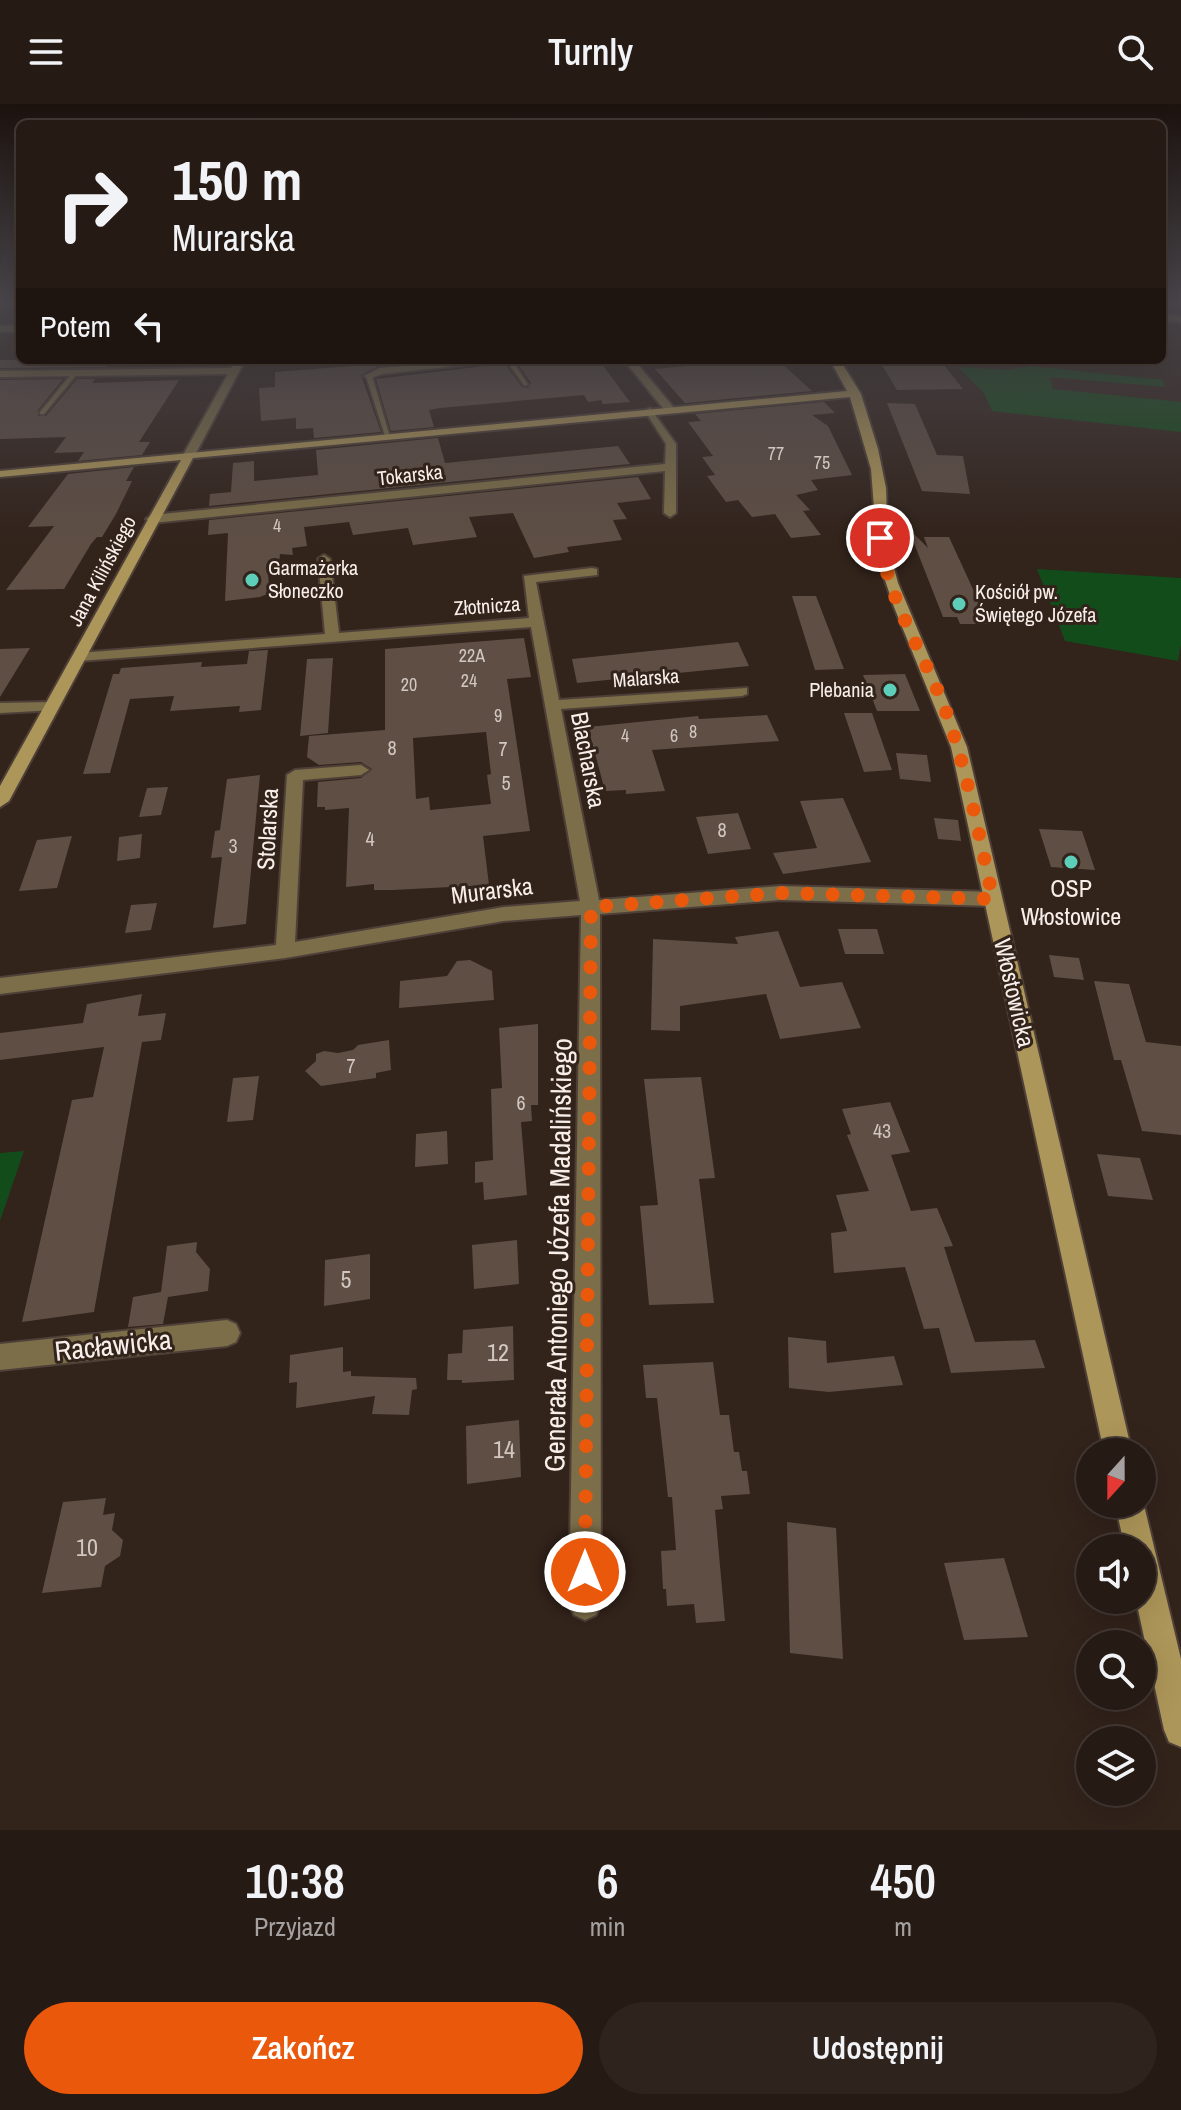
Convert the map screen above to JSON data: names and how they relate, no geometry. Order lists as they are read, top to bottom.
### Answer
{
  "streets": {
    "street": [
      "Tokarska",
      "Jana Kilińskiego",
      "Złotnicza",
      "Malarska",
      "Blacharska",
      "Stolarska",
      "Murarska",
      "Włostowicka",
      "Generała Antoniego Józefa Madalińskiego",
      "Racławicka"
    ]
  },
  "crossings": [
    ["Tokarska", "Jana Kilińskiego"],
    ["Jana Kilińskiego", "Złotnicza"],
    ["Złotnicza", "Blacharska"],
    ["Malarska", "Blacharska"],
    ["Blacharska", "Murarska"],
    ["Blacharska", "Generała Antoniego Józefa Madalińskiego"],
    ["Stolarska", "Murarska"],
    ["Murarska", "Włostowicka"],
    ["Murarska", "Generała Antoniego Józefa Madalińskiego"]
  ],
  "places": [
    "Garmażerka Słoneczko",
    "Kościół pw. Świętego Józefa",
    "Plebania",
    "OSP Włostowice"
  ],
  "house_numbers": [
    "77",
    "75",
    "4",
    "22A",
    "24",
    "20",
    "9",
    "8",
    "4",
    "6",
    "8",
    "7",
    "5",
    "8",
    "4",
    "3",
    "7",
    "6",
    "43",
    "5",
    "12",
    "14",
    "10"
  ],
  "north": "bottom",
  "page": {
    "header": "Turnly",
    "turn": ["150 m", "Murarska"],
    "then": "Potem",
    "eta": [
      "10:38",
      "Przyjazd",
      "6",
      "min",
      "450",
      "m"
    ],
    "buttons": ["Zakończ", "Udostępnij"]
  }
}
